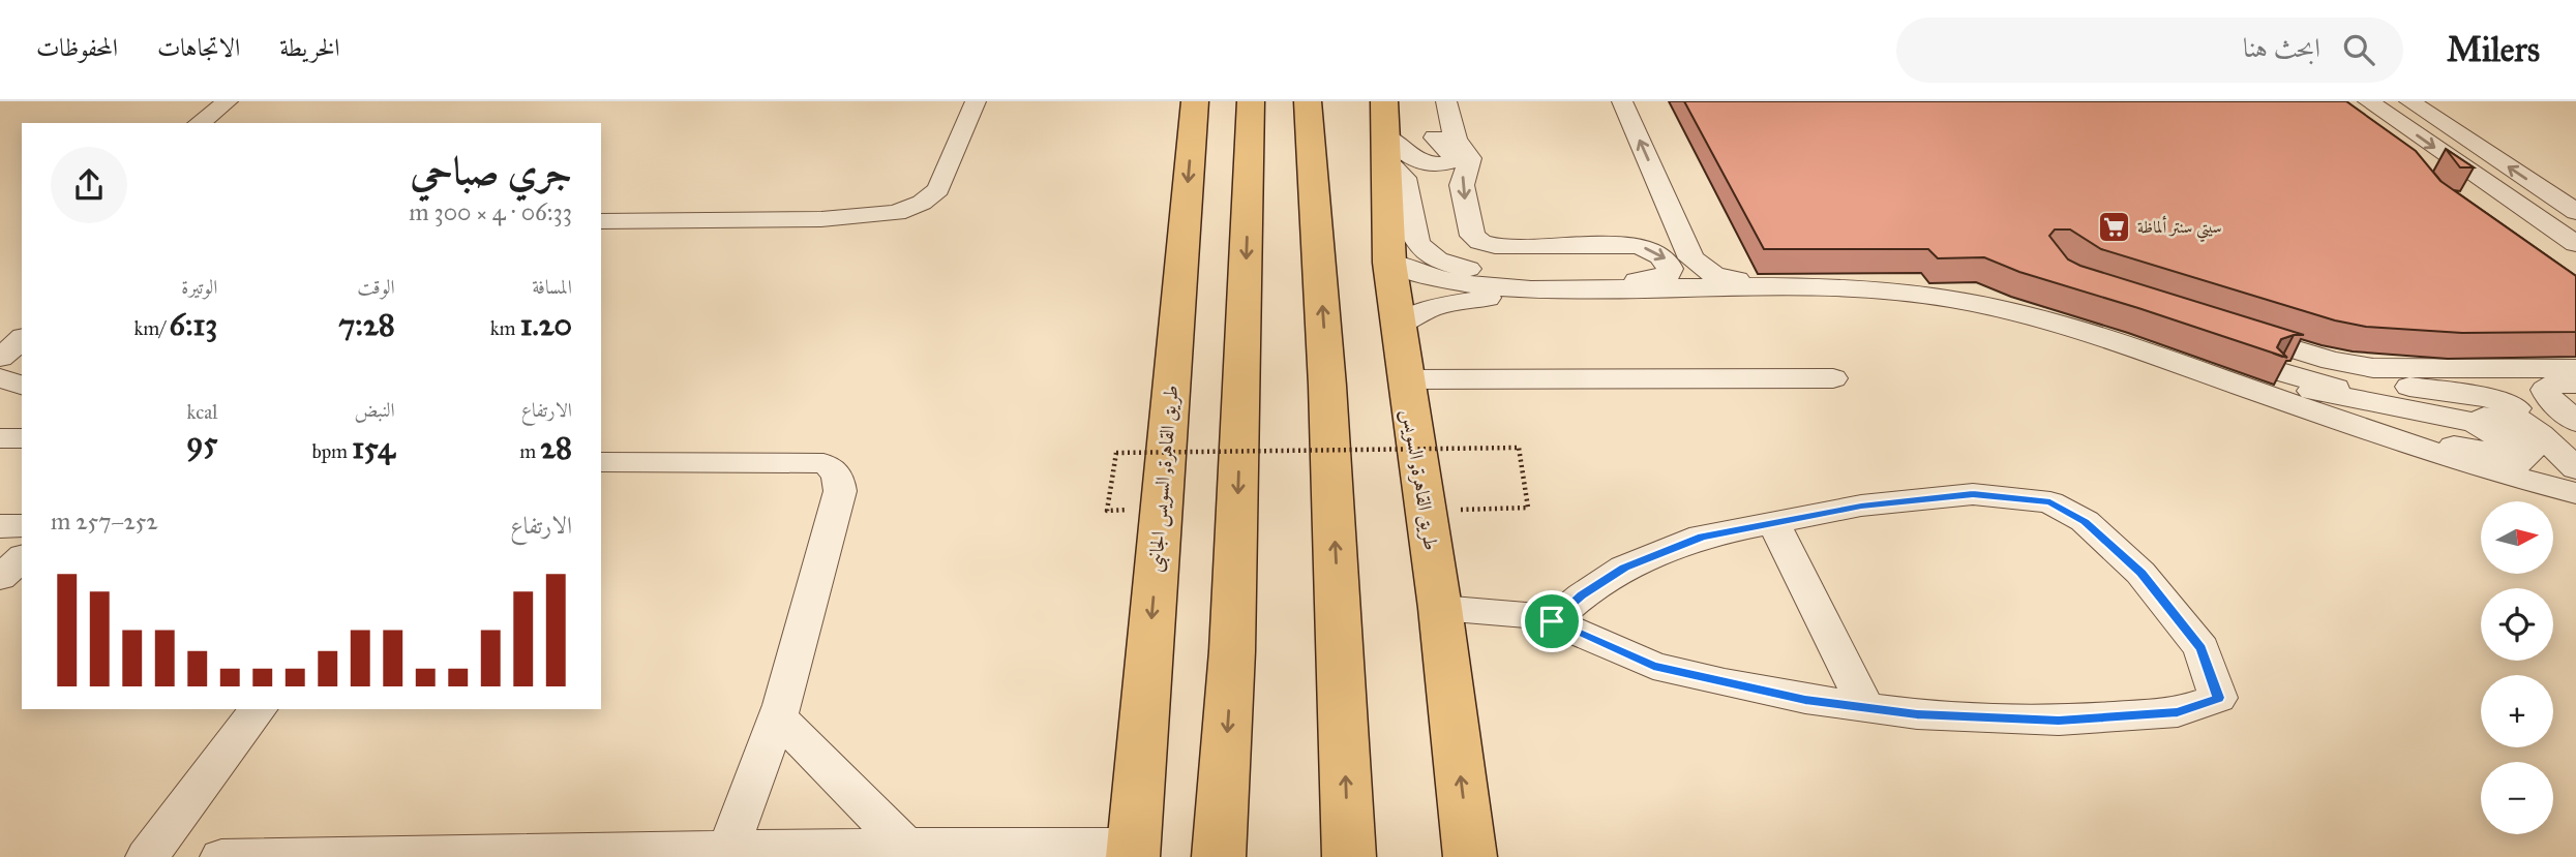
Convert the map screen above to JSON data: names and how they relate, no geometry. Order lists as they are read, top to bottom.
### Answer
{
  "streets": {
    "main road": ["طريق القاهرة, السويس الجانبى", "طريق القاهرة, السويس"]
  },
  "places": {
    "supermarket": ["سيتي سنتر ألماظة"]
  },
  "north": "right",
  "page": {
    "header": "Milers",
    "search": "ابحث هنا",
    "nav": ["الخريطة", "الاتجاهات", "المحفوظات"],
    "heading": ["جري صباحي", "06:33 · 4 × 300 m"],
    "stats": [
      ["المسافة", "1.20 km"],
      ["الوقت", "7:28"],
      ["الوتيرة", "6:13 /km"],
      ["الارتفاع", "28 m"],
      ["النبض", "154 bpm"],
      ["kcal", "95"]
    ],
    "chart": ["الارتفاع", "252–257 m"],
    "map_buttons": ["+", "−"]
  }
}
